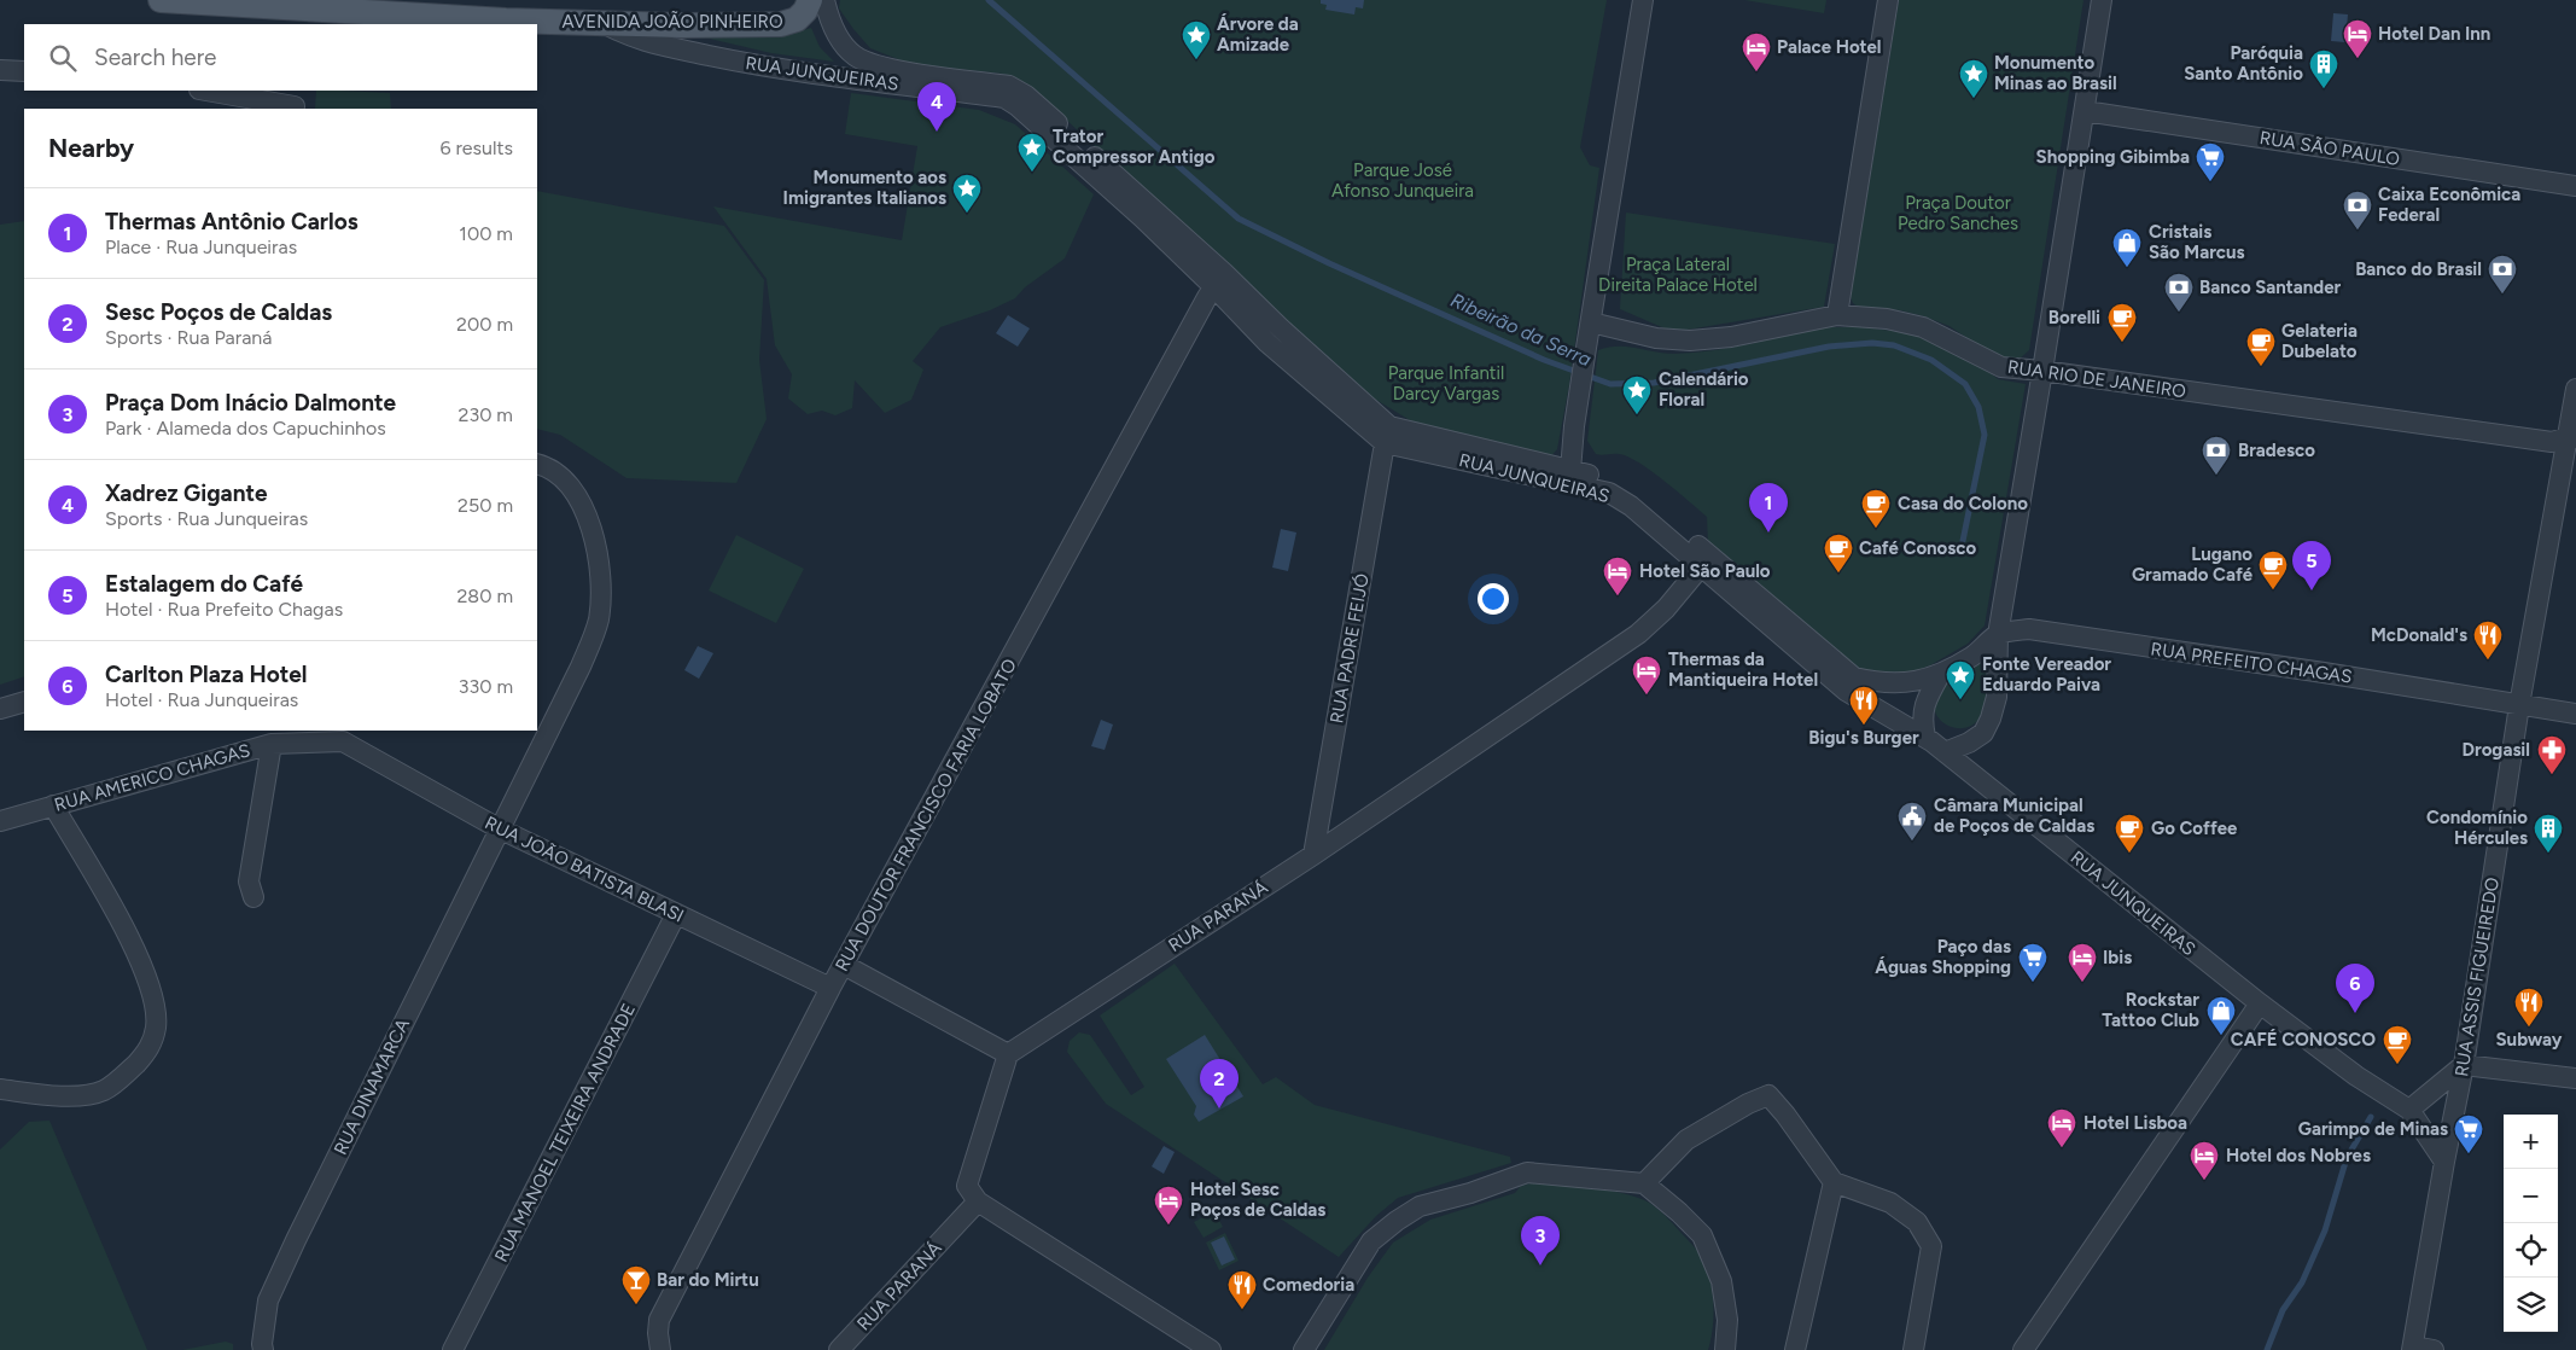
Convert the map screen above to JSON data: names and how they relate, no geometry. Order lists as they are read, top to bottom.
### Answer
{
  "streets": {
    "main road": ["AVENIDA JOÃO PINHEIRO"],
    "street": [
      "RUA JUNQUEIRAS",
      "RUA SÃO PAULO",
      "RUA RIO DE JANEIRO",
      "RUA PADRE FEIJÓ",
      "RUA PREFEITO CHAGAS",
      "RUA AMERICO CHAGAS",
      "RUA DOUTOR FRANCISCO FARIA LOBATO",
      "RUA JOÃO BATISTA BLASI",
      "RUA PARANÁ",
      "RUA ASSIS FIGUEIREDO",
      "RUA DINAMARCA",
      "RUA MANOEL TEIXEIRA ANDRADE"
    ]
  },
  "crossings": [
    ["AVENIDA JOÃO PINHEIRO", "RUA JUNQUEIRAS"],
    ["RUA JUNQUEIRAS", "RUA PADRE FEIJÓ"],
    ["RUA JUNQUEIRAS", "RUA PREFEITO CHAGAS"],
    ["RUA JUNQUEIRAS", "RUA DOUTOR FRANCISCO FARIA LOBATO"],
    ["RUA JUNQUEIRAS", "RUA PARANÁ"],
    ["RUA JUNQUEIRAS", "RUA ASSIS FIGUEIREDO"],
    ["RUA RIO DE JANEIRO", "RUA ASSIS FIGUEIREDO"],
    ["RUA PADRE FEIJÓ", "RUA PARANÁ"],
    ["RUA PREFEITO CHAGAS", "RUA ASSIS FIGUEIREDO"],
    ["RUA AMERICO CHAGAS", "RUA JOÃO BATISTA BLASI"],
    ["RUA DOUTOR FRANCISCO FARIA LOBATO", "RUA JOÃO BATISTA BLASI"],
    ["RUA JOÃO BATISTA BLASI", "RUA DINAMARCA"],
    ["RUA JOÃO BATISTA BLASI", "RUA MANOEL TEIXEIRA ANDRADE"]
  ],
  "water": ["Ribeirão da Serra"],
  "parks": [
    "Parque José Afonso Junqueira",
    "Praça Doutor Pedro Sanches",
    "Praça Lateral Direita Palace Hotel",
    "Parque Infantil Darcy Vargas"
  ],
  "places": {
    "hotel": [
      "Hotel Dan Inn",
      "Palace Hotel",
      "Hotel São Paulo",
      "Thermas da Mantiqueira Hotel",
      "Ibis",
      "Hotel Lisboa",
      "Hotel dos Nobres",
      "Hotel Sesc Poços de Caldas"
    ],
    "place": [
      "Árvore da Amizade",
      "Monumento Minas ao Brasil",
      "Trator Compressor Antigo",
      "Monumento aos Imigrantes Italianos",
      "Calendário Floral",
      "Fonte Vereador Eduardo Paiva"
    ],
    "building": ["Paróquia Santo Antônio", "Condomínio Hércules"],
    "supermarket": ["Shopping Gibimba", "Paço das Águas Shopping", "Garimpo de Minas"],
    "bank": [
      "Caixa Econômica Federal",
      "Banco do Brasil",
      "Banco Santander",
      "Bradesco"
    ],
    "shop": ["Cristais São Marcus", "Rockstar Tattoo Club"],
    "cafe": [
      "Borelli",
      "Gelateria Dubelato",
      "Casa do Colono",
      "Café Conosco",
      "Lugano Gramado Café",
      "Go Coffee",
      "CAFÉ CONOSCO"
    ],
    "restaurant": [
      "McDonald's",
      "Bigu's Burger",
      "Subway",
      "Comedoria"
    ],
    "pharmacy": ["Drogasil"],
    "public building": ["Câmara Municipal de Poços de Caldas"],
    "bar": ["Bar do Mirtu"]
  },
  "page": {
    "search": "Search here",
    "pins": [
      "4",
      "1",
      "5",
      "6",
      "2",
      "3"
    ],
    "heading": ["Nearby", "6 results"],
    "list": [
      {
        "mark": "1",
        "name": "Thermas Antônio Carlos",
        "note": "Place · Rua Junqueiras",
        "value": "100 m"
      },
      {
        "mark": "2",
        "name": "Sesc Poços de Caldas",
        "note": "Sports · Rua Paraná",
        "value": "200 m"
      },
      {
        "mark": "3",
        "name": "Praça Dom Inácio Dalmonte",
        "note": "Park · Alameda dos Capuchinhos",
        "value": "230 m"
      },
      {
        "mark": "4",
        "name": "Xadrez Gigante",
        "note": "Sports · Rua Junqueiras",
        "value": "250 m"
      },
      {
        "mark": "5",
        "name": "Estalagem do Café",
        "note": "Hotel · Rua Prefeito Chagas",
        "value": "280 m"
      },
      {
        "mark": "6",
        "name": "Carlton Plaza Hotel",
        "note": "Hotel · Rua Junqueiras",
        "value": "330 m"
      }
    ],
    "map_buttons": ["+", "−"]
  }
}
